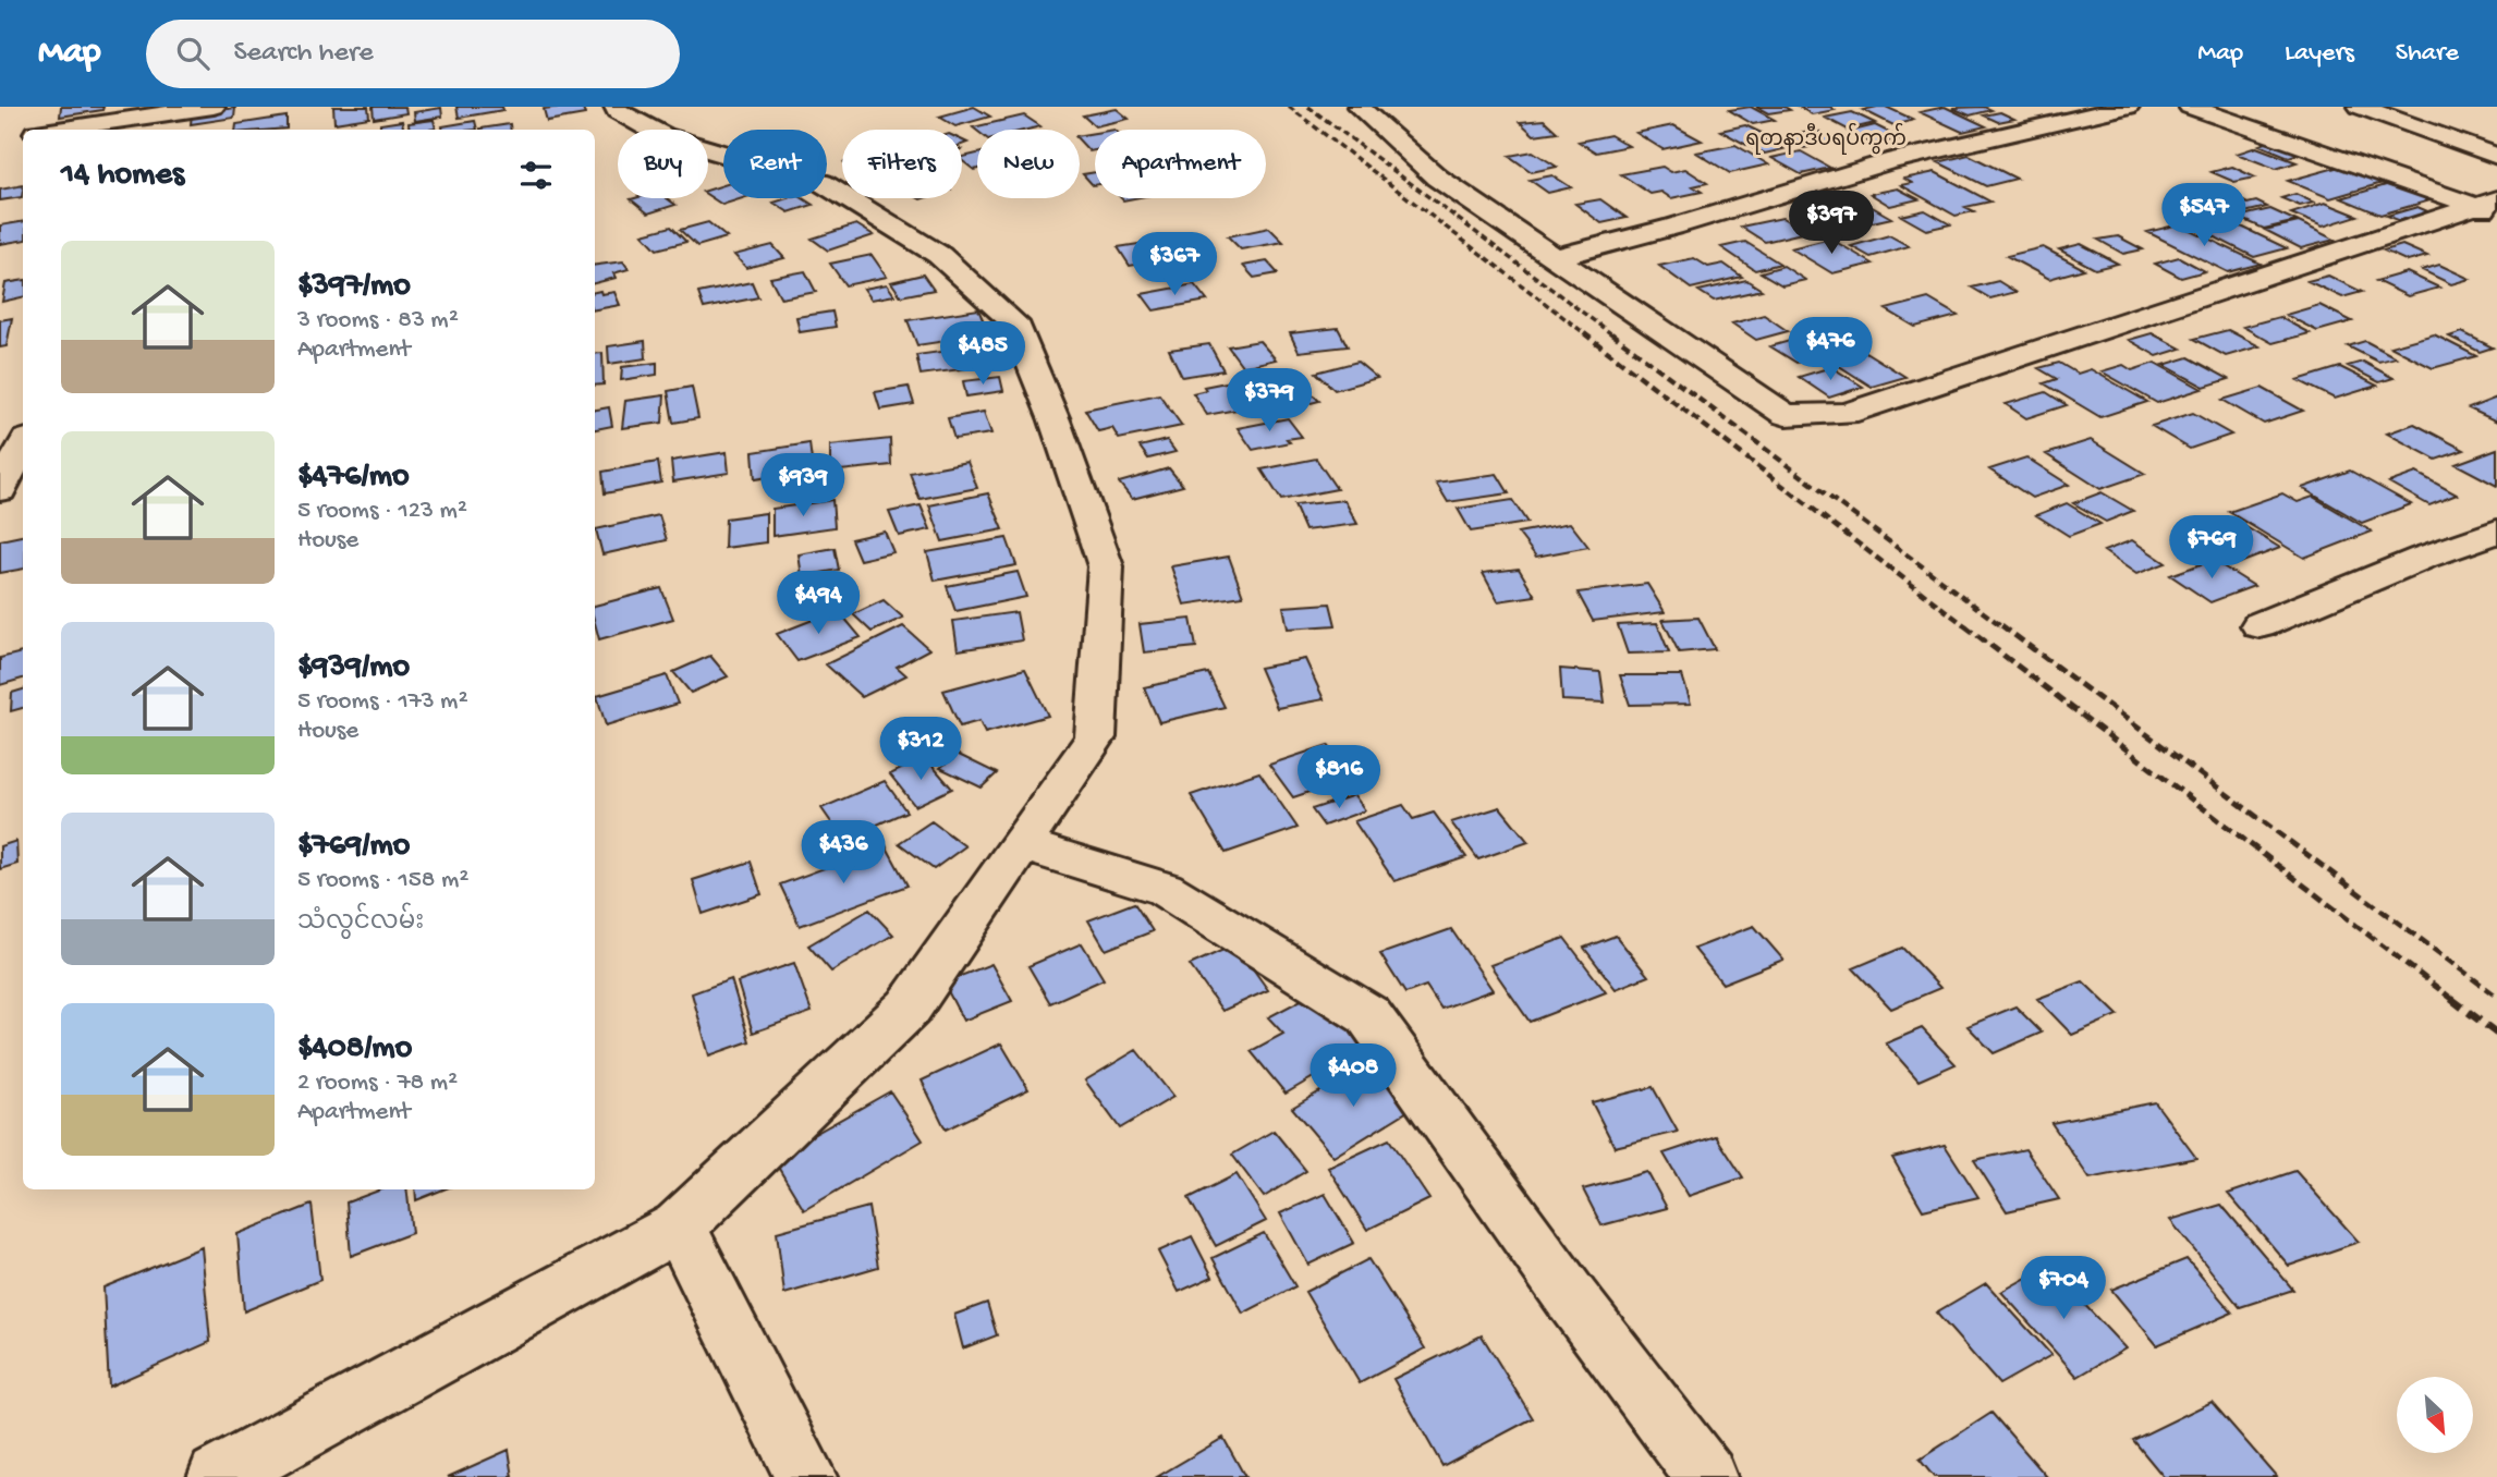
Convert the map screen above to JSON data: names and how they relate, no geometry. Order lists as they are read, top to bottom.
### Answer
{
  "districts": ["ရတနာဒီပရပ်ကွက်"],
  "north": "bottom right",
  "page": {
    "header": "Map",
    "search": "Search here",
    "nav": ["Map", "Layers", "Share"],
    "chip": [
      "Buy",
      "Rent",
      "Filters",
      "New",
      "Apartment"
    ],
    "heading": "14 homes",
    "price": [
      "$547",
      "$397",
      "$367",
      "$476",
      "$485",
      "$379",
      "$939",
      "$769",
      "$494",
      "$312",
      "$816",
      "$436",
      "$408",
      "$704"
    ],
    "list": [
      {
        "name": "$397/mo",
        "note": "3 rooms · 83 m² · Apartment"
      },
      {
        "name": "$476/mo",
        "note": "5 rooms · 123 m² · House"
      },
      {
        "name": "$939/mo",
        "note": "5 rooms · 173 m² · House"
      },
      {
        "name": "$769/mo",
        "note": "5 rooms · 158 m² · သံလွင်လမ်း"
      },
      {
        "name": "$408/mo",
        "note": "2 rooms · 78 m² · Apartment"
      }
    ]
  }
}
